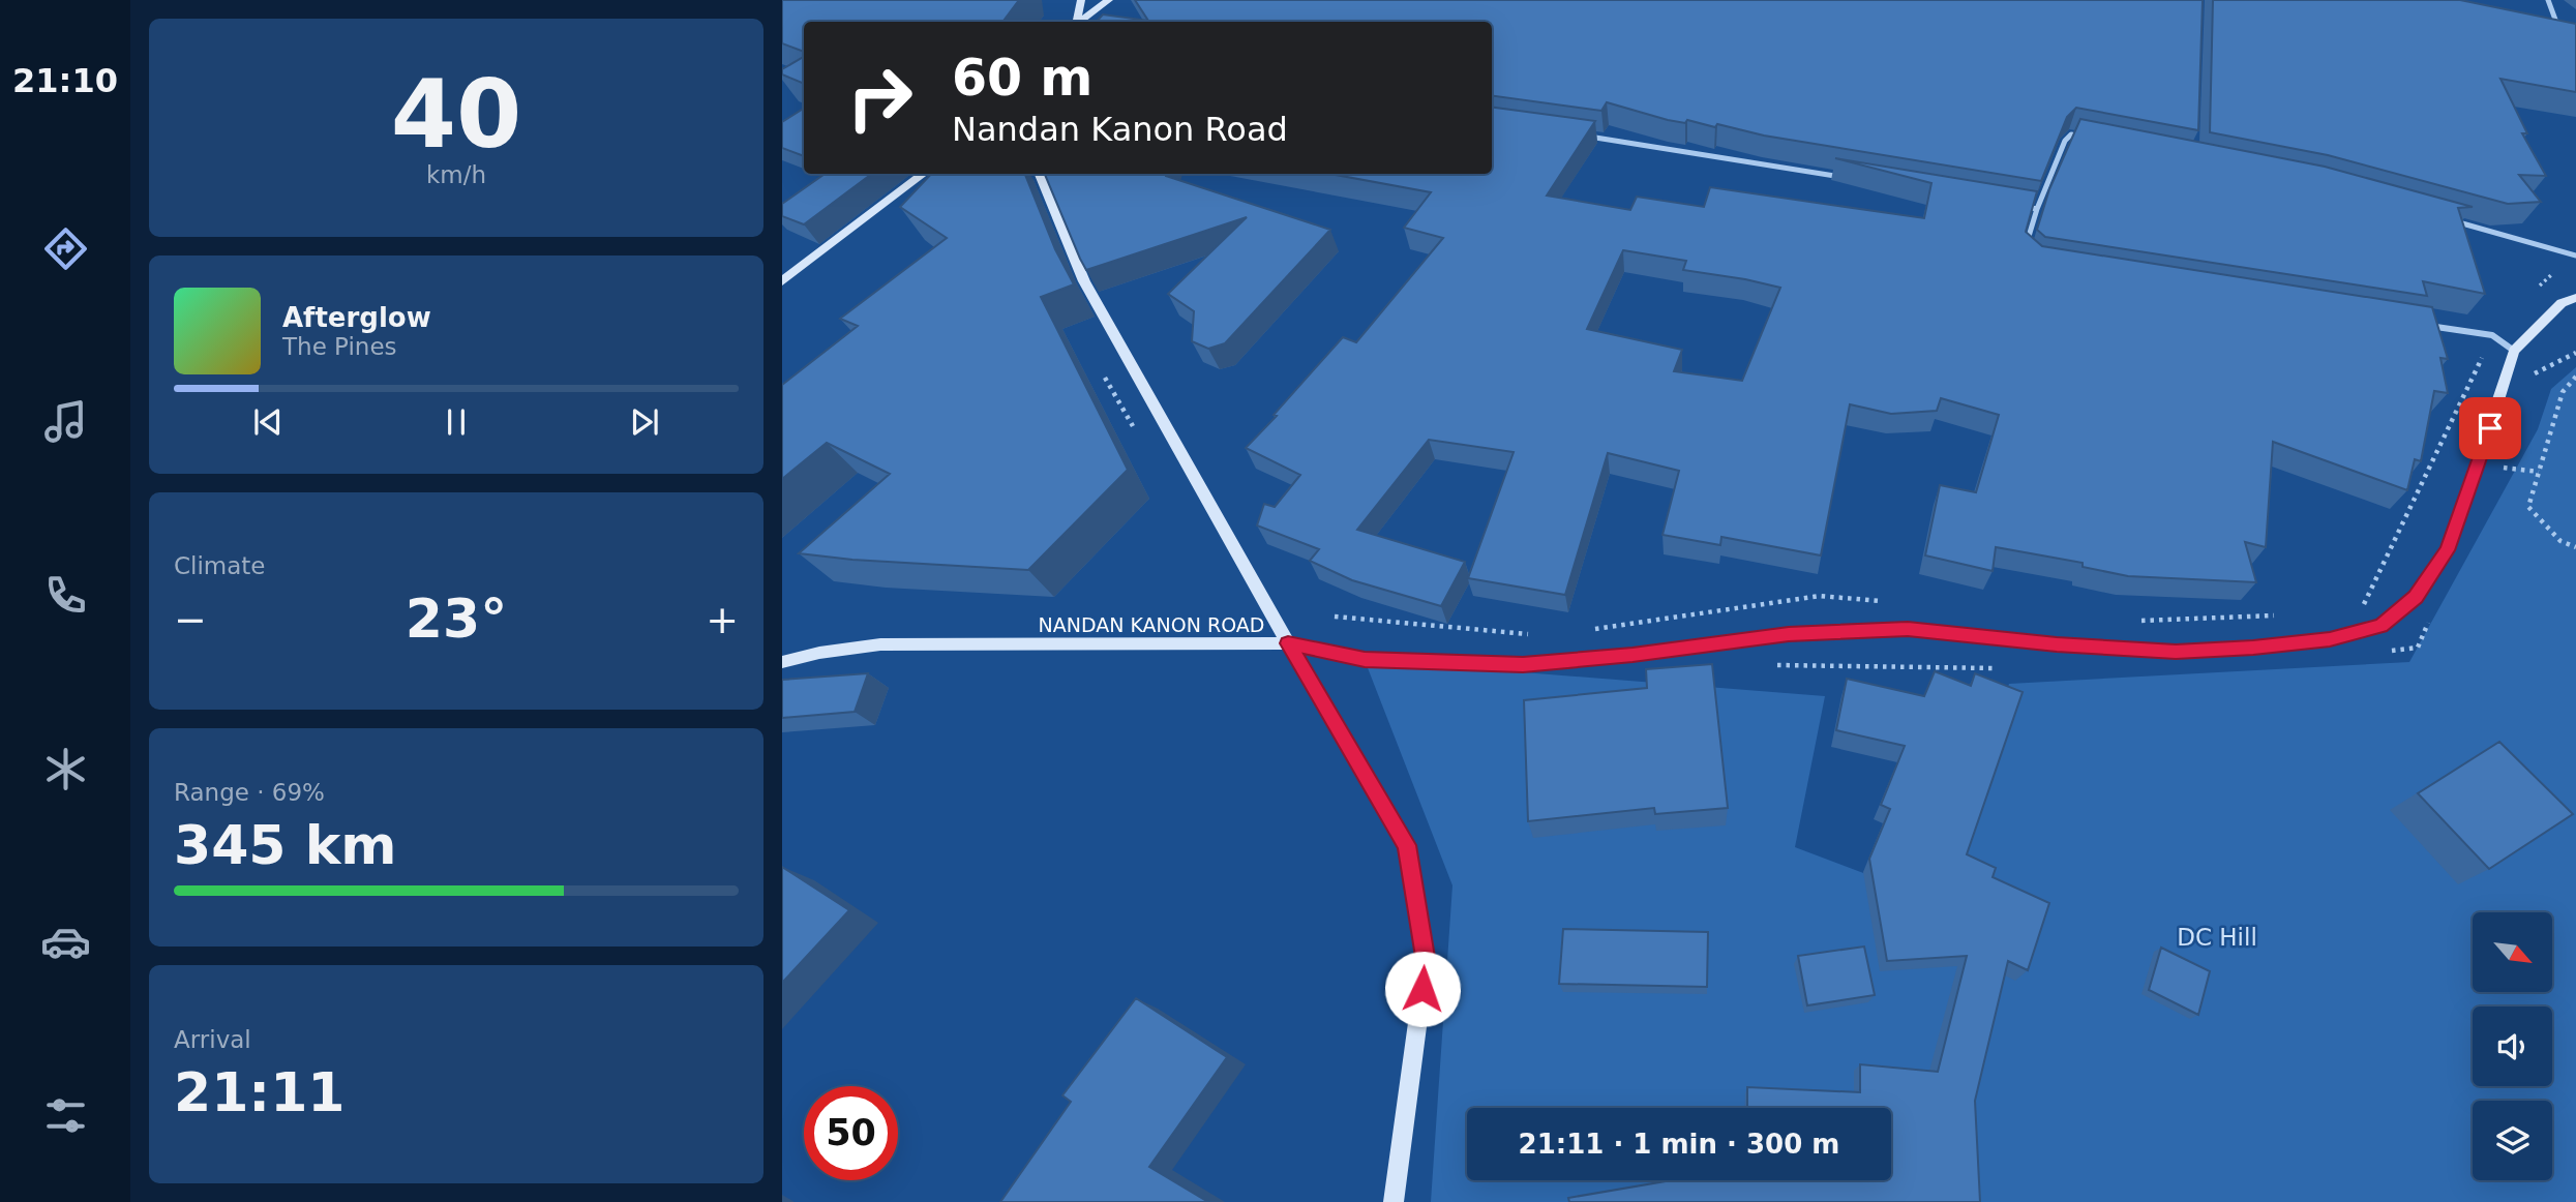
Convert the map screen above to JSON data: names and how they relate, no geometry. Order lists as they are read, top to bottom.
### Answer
{
  "streets": {
    "main road": ["NANDAN KANON ROAD"]
  },
  "parks": ["DC Hill"],
  "north": "bottom right",
  "page": {
    "tabs": "21:10",
    "tile": [
      ["40", "km/h"],
      "Climate",
      ["Range · 69%", "345 km"],
      ["Arrival", "21:11"]
    ],
    "turn": ["60 m", "Nandan Kanon Road"],
    "song": ["Afterglow", "The Pines"],
    "heat": ["−", "23°", "+"],
    "limit": "50",
    "trip": "21:11 · 1 min · 300 m"
  }
}
